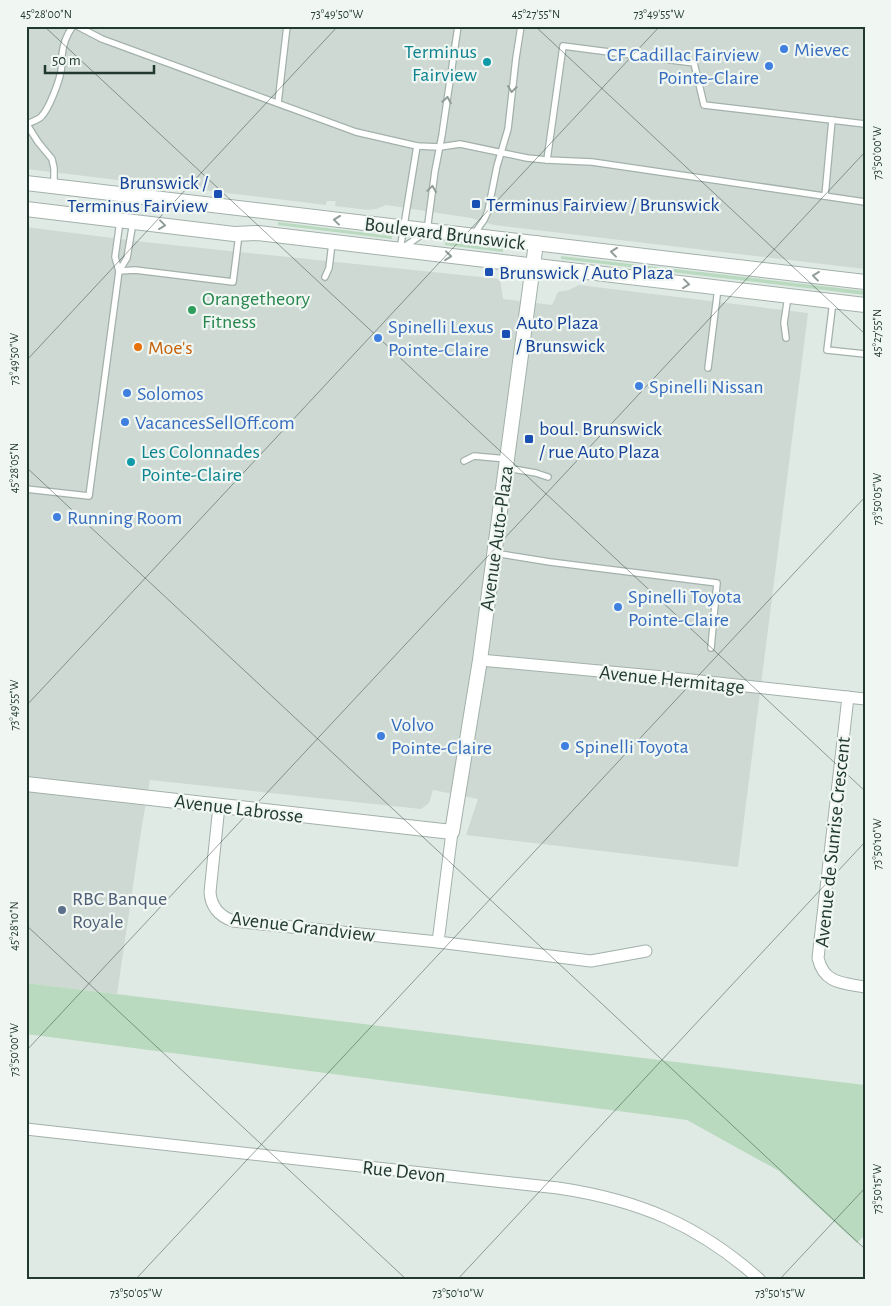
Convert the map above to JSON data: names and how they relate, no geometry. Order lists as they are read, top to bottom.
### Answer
{
  "streets": {
    "street": [
      "Boulevard Brunswick",
      "Avenue Auto-Plaza",
      "Avenue Hermitage",
      "Avenue Labrosse",
      "Avenue de Sunrise Crescent",
      "Avenue Grandview",
      "Rue Devon"
    ]
  },
  "crossings": [
    ["Boulevard Brunswick", "Avenue Auto-Plaza"],
    ["Avenue Auto-Plaza", "Avenue Hermitage"],
    ["Avenue Auto-Plaza", "Avenue Labrosse"],
    ["Avenue Hermitage", "Avenue de Sunrise Crescent"],
    ["Avenue Labrosse", "Avenue Grandview"]
  ],
  "places": {
    "other": [
      "Mievec",
      "Terminus Fairview",
      "CF Cadillac Fairview Pointe-Claire",
      "Orangetheory Fitness",
      "Spinelli Lexus Pointe-Claire",
      "Moe's",
      "Spinelli Nissan",
      "Solomos",
      "VacancesSellOff.com",
      "Les Colonnades Pointe-Claire",
      "Running Room",
      "Spinelli Toyota Pointe-Claire",
      "Volvo Pointe-Claire",
      "Spinelli Toyota",
      "RBC Banque Royale"
    ],
    "transit": [
      "Brunswick / Terminus Fairview",
      "Terminus Fairview / Brunswick",
      "Brunswick / Auto Plaza",
      "Auto Plaza / Brunswick",
      "boul. Brunswick / rue Auto Plaza"
    ]
  },
  "scale_bar": "50 m",
  "coordinates": [
    "45°28'00\"N",
    "73°49'50\"W",
    "45°27'55\"N",
    "73°49'55\"W",
    "73°50'00\"W",
    "45°28'05\"N",
    "73°50'05\"W",
    "73°50'10\"W",
    "45°28'10\"N",
    "73°50'15\"W"
  ]
}
